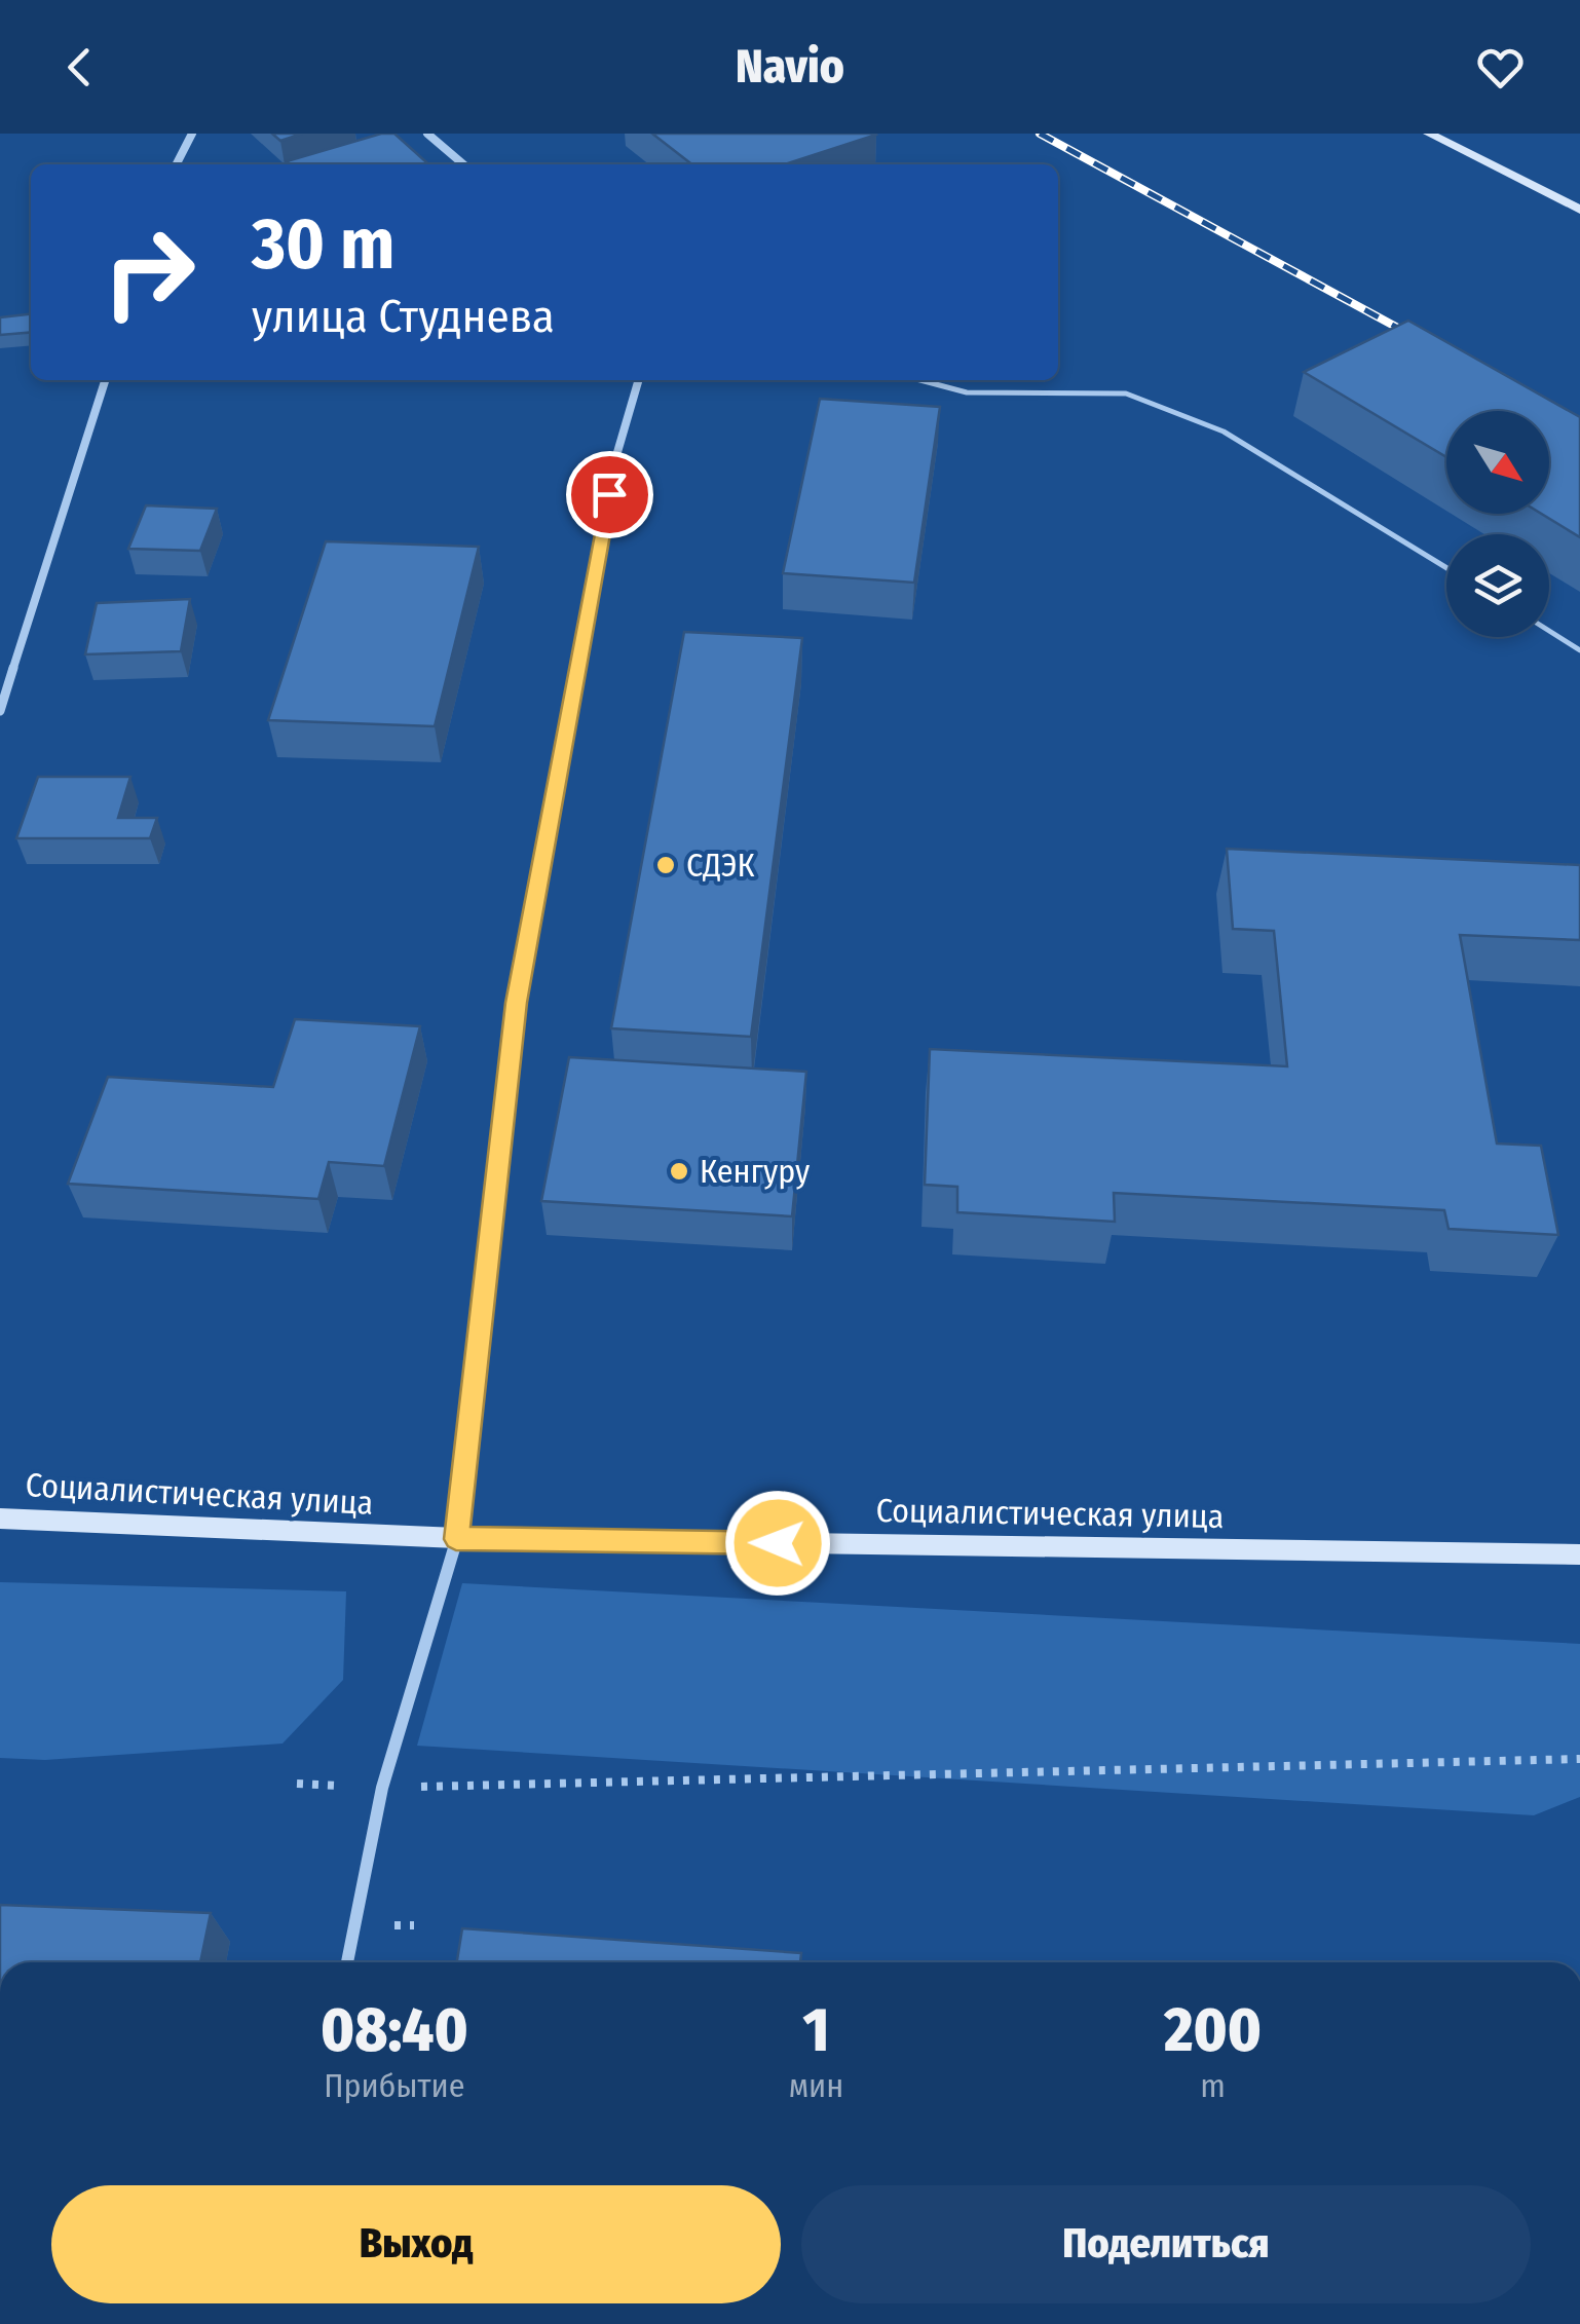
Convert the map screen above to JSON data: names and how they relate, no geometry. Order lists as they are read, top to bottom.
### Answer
{
  "streets": {
    "main road": ["Социалистическая улица"]
  },
  "places": ["СДЭК", "Кенгуру"],
  "north": "bottom right",
  "page": {
    "header": "Navio",
    "turn": ["30 m", "улица Студнева"],
    "eta": [
      "08:40",
      "Прибытие",
      "1",
      "мин",
      "200",
      "m"
    ],
    "buttons": ["Выход", "Поделиться"]
  }
}
